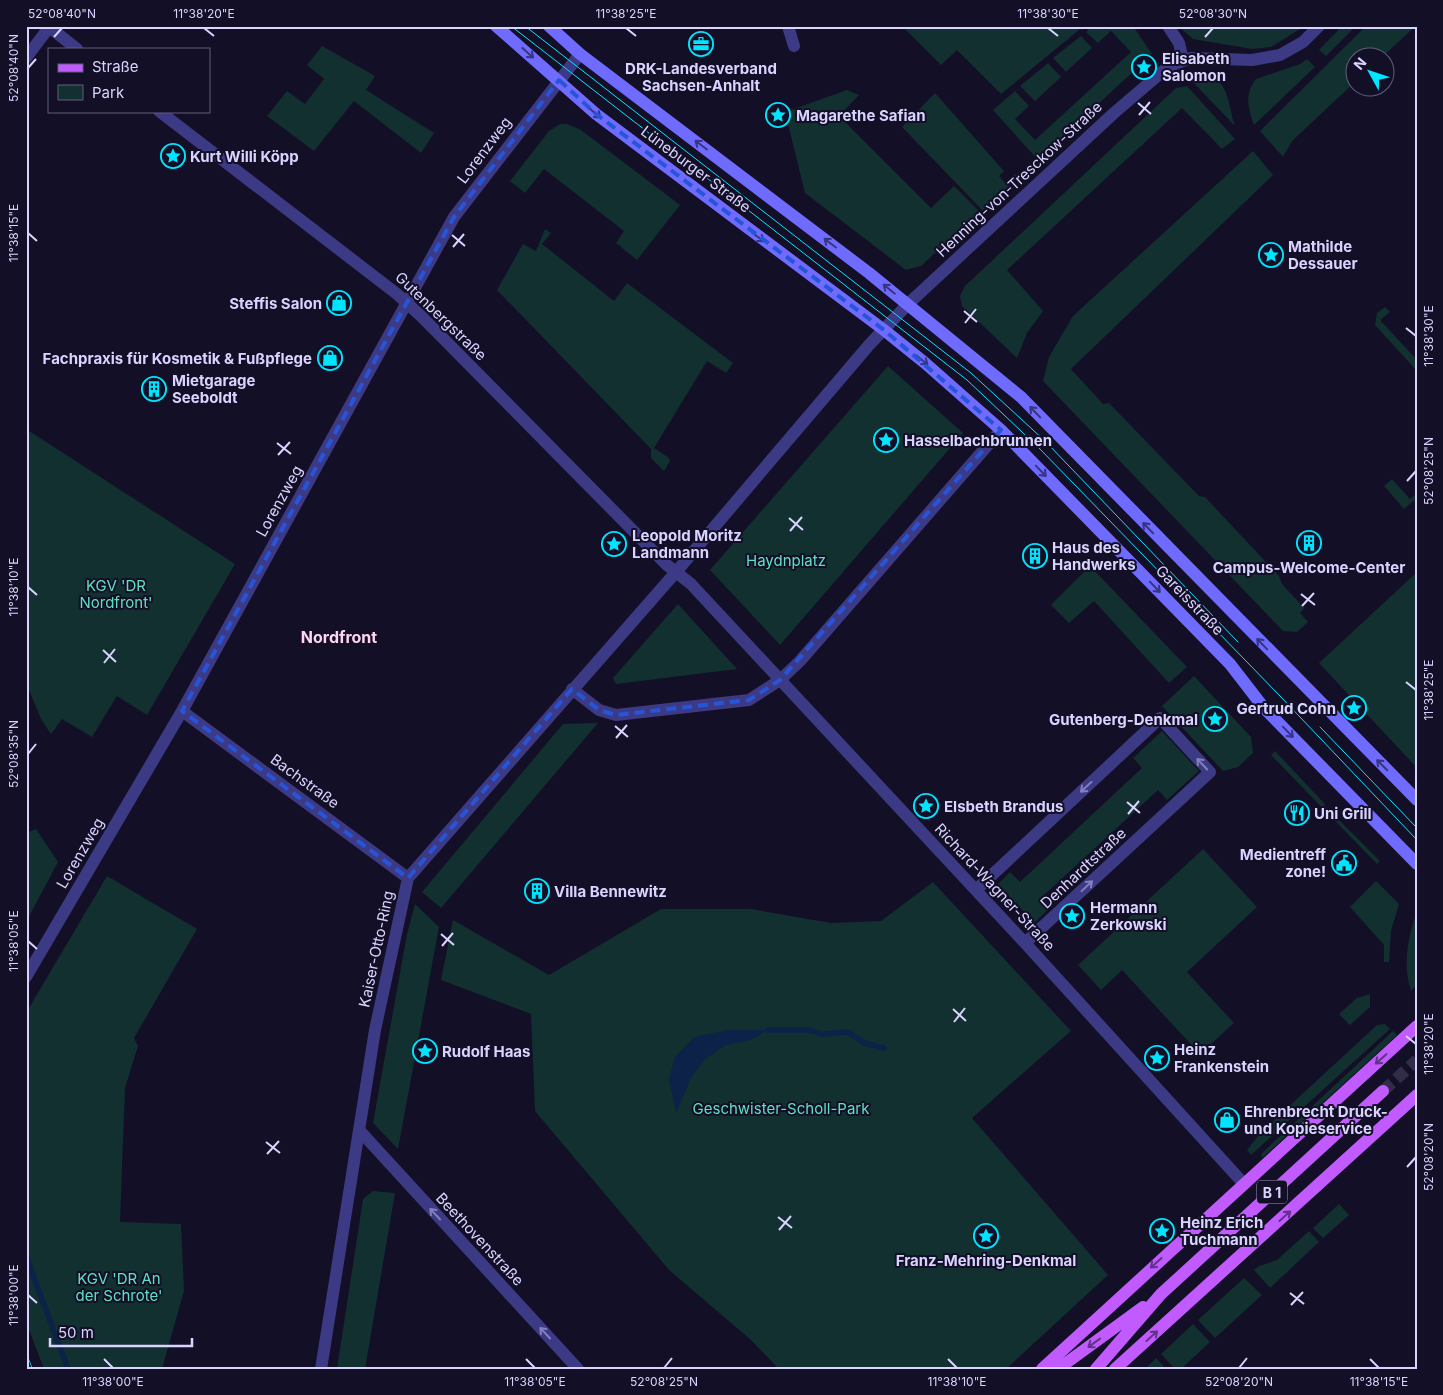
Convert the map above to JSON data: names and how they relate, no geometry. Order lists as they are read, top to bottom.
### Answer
{
  "streets": {
    "main road": ["Lüneburger Straße", "Gareisstraße", "B 1"],
    "street": [
      "Lorenzweg",
      "Henning-von-Tresckow-Straße",
      "Gutenbergstraße",
      "Bachstraße",
      "Denhardtstraße",
      "Richard-Wagner-Straße",
      "Kaiser-Otto-Ring",
      "Beethovenstraße"
    ]
  },
  "crossings": [
    ["Lorenzweg", "Lüneburger Straße"],
    ["Lorenzweg", "Gutenbergstraße"],
    ["Lorenzweg", "Bachstraße"],
    ["Lüneburger Straße", "Henning-von-Tresckow-Straße"],
    ["Lüneburger Straße", "Gareisstraße"],
    ["Henning-von-Tresckow-Straße", "Gareisstraße"],
    ["Gutenbergstraße", "Richard-Wagner-Straße"],
    ["Gutenbergstraße", "Kaiser-Otto-Ring"],
    ["Bachstraße", "Kaiser-Otto-Ring"],
    ["Denhardtstraße", "Richard-Wagner-Straße"],
    ["Richard-Wagner-Straße", "Kaiser-Otto-Ring"],
    ["Kaiser-Otto-Ring", "Beethovenstraße"]
  ],
  "one_way": ["Beethovenstraße"],
  "districts": ["Nordfront"],
  "parks": [
    "Haydnplatz",
    "KGV 'DR Nordfront'",
    "Geschwister-Scholl-Park",
    "KGV 'DR An der Schrote'"
  ],
  "places": {
    "office": ["DRK-Landesverband Sachsen-Anhalt"],
    "place": [
      "Elisabeth Salomon",
      "Magarethe Safian",
      "Kurt Willi Köpp",
      "Mathilde Dessauer",
      "Hasselbachbrunnen",
      "Leopold Moritz Landmann",
      "Gertrud Cohn",
      "Gutenberg-Denkmal",
      "Elsbeth Brandus",
      "Hermann Zerkowski",
      "Rudolf Haas",
      "Heinz Frankenstein",
      "Heinz Erich Tuchmann",
      "Franz-Mehring-Denkmal"
    ],
    "shop": ["Steffis Salon", "Fachpraxis für Kosmetik & Fußpflege", "Ehrenbrecht Druck- und Kopieservice"],
    "building": [
      "Mietgarage Seeboldt",
      "Campus-Welcome-Center",
      "Haus des Handwerks",
      "Villa Bennewitz"
    ],
    "restaurant": ["Uni Grill"],
    "public building": ["Medientreff zone!"]
  },
  "legend": ["Straße", "Park"],
  "scale_bar": "50 m",
  "north": "top left",
  "coordinates": [
    "52°08'40\"N",
    "11°38'20\"E",
    "11°38'25\"E",
    "11°38'30\"E",
    "52°08'30\"N",
    "11°38'15\"E",
    "52°08'25\"N",
    "11°38'10\"E",
    "52°08'35\"N",
    "11°38'05\"E",
    "52°08'20\"N",
    "11°38'00\"E"
  ]
}
